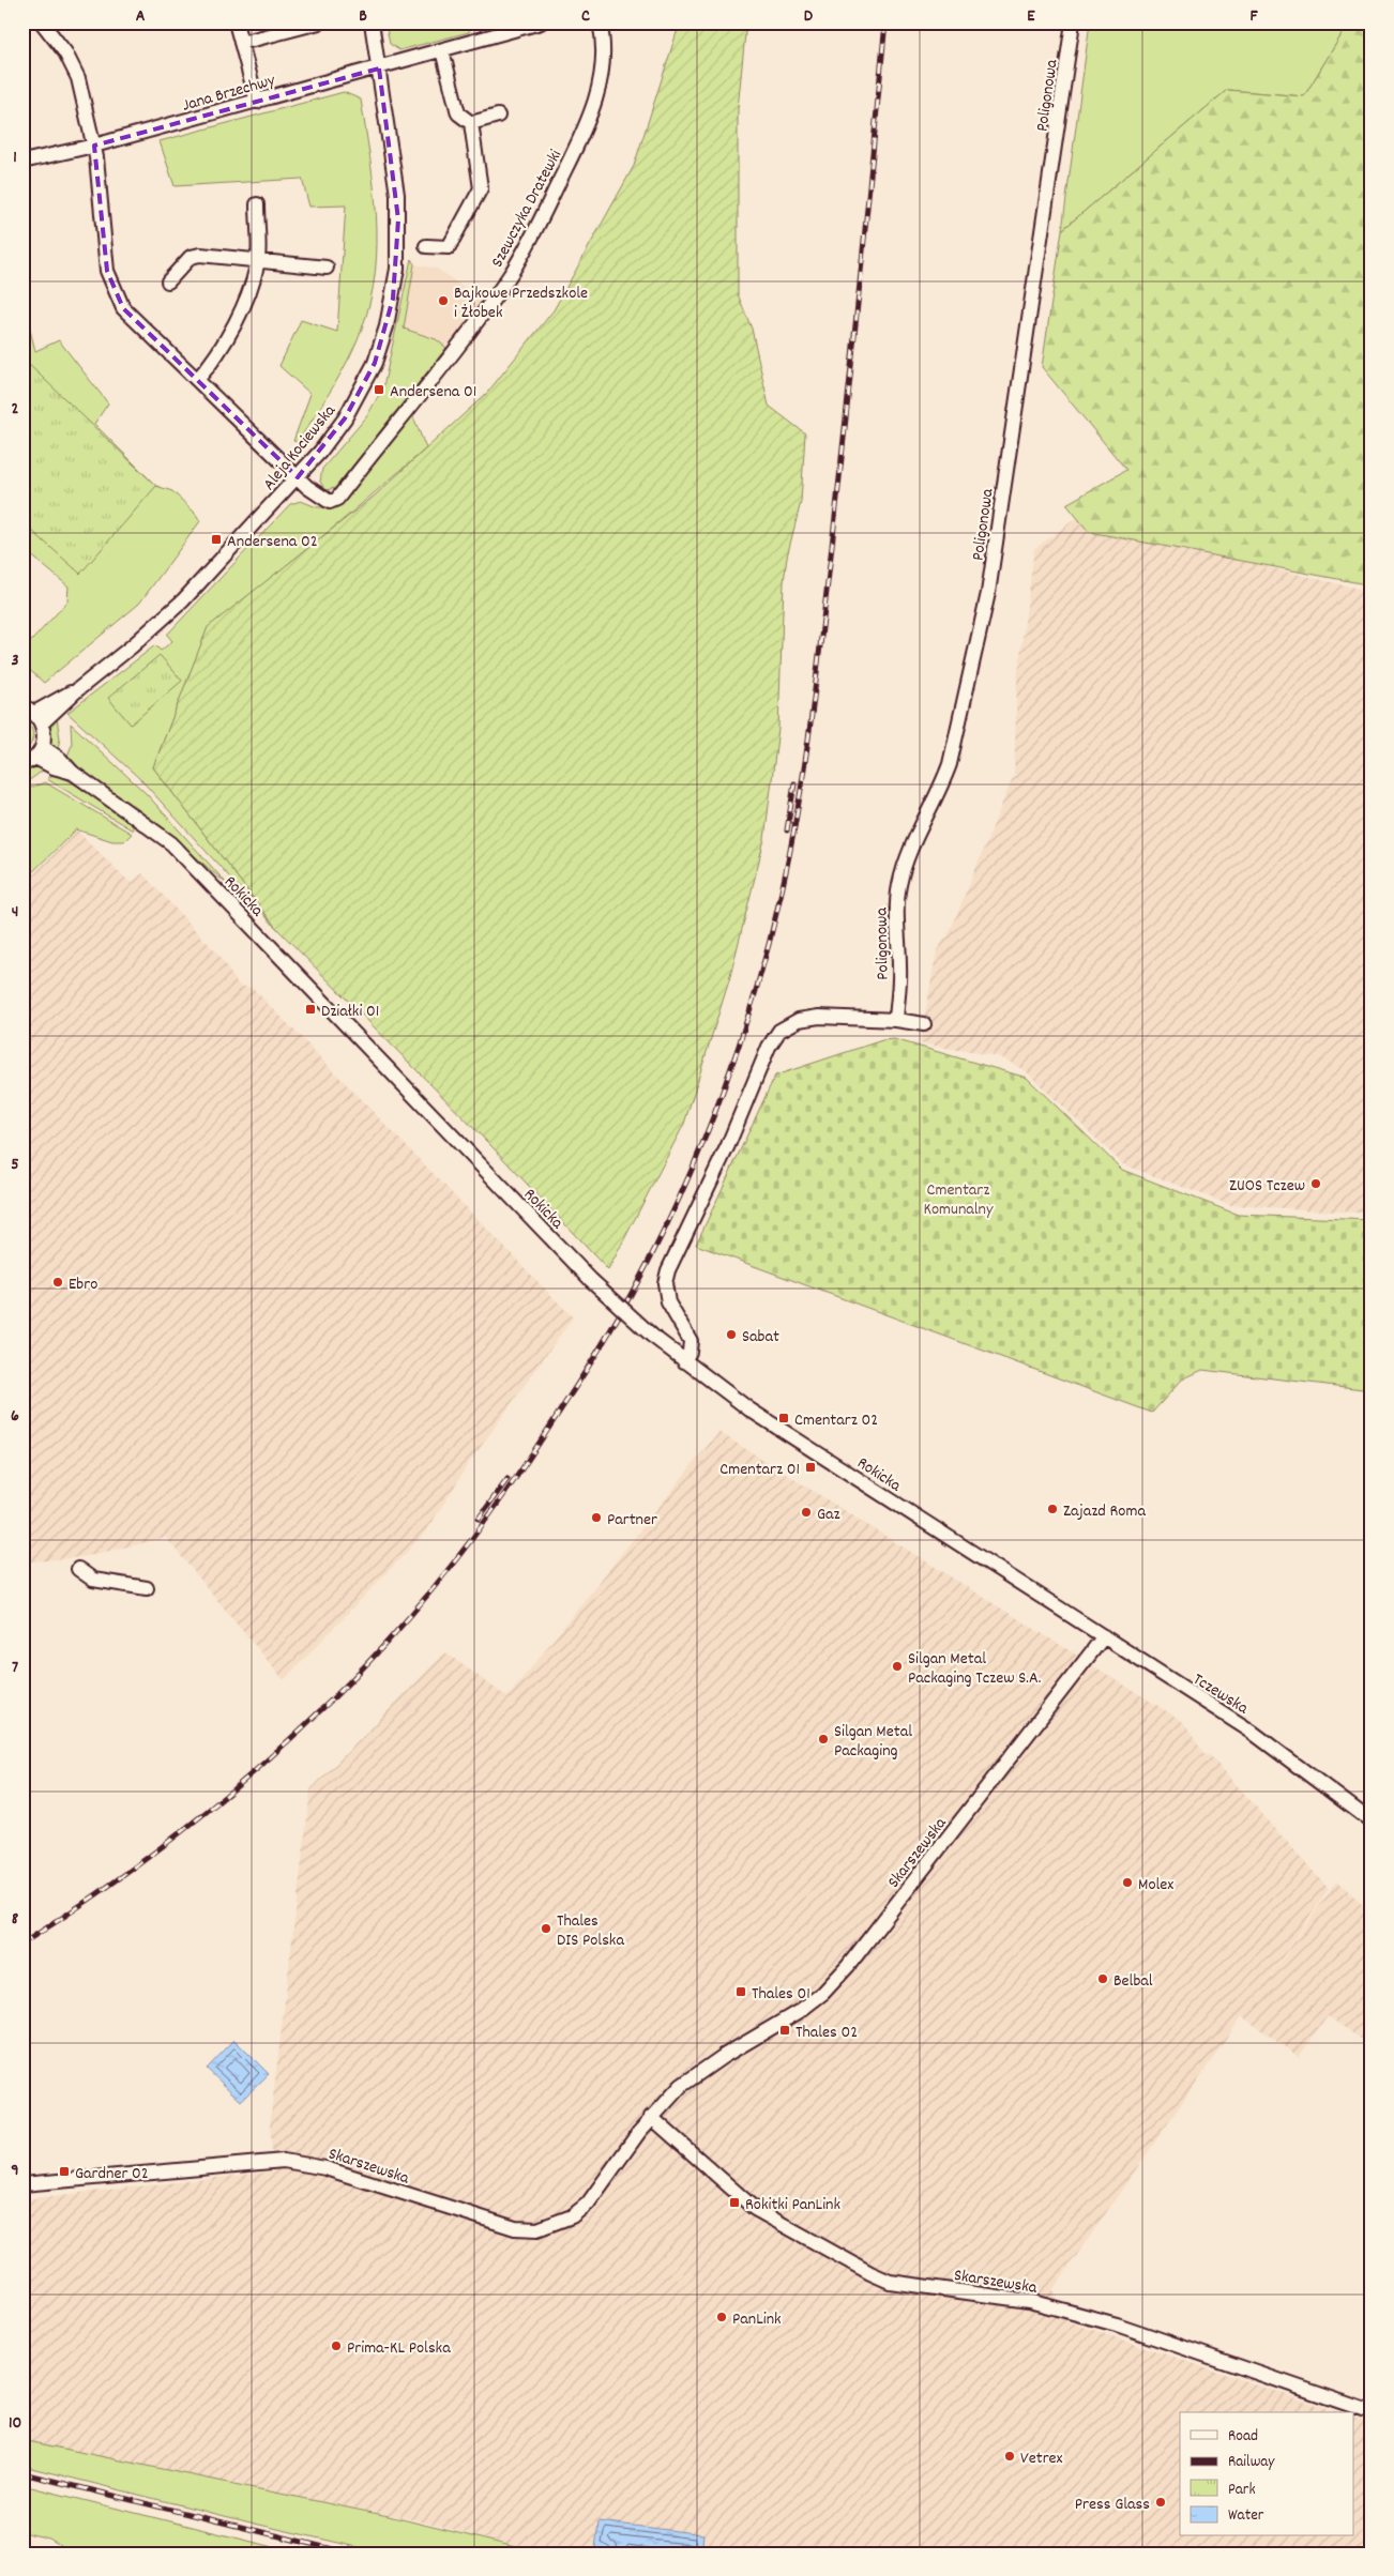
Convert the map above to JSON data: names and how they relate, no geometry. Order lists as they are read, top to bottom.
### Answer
{
  "streets": {
    "street": [
      "Jana Brzechwy",
      "Poligonowa",
      "Szewczyka Dratewki",
      "Aleja Kociewska",
      "Rokicka",
      "Tczewska",
      "Skarszewska"
    ]
  },
  "crossings": [
    ["Jana Brzechwy", "Szewczyka Dratewki"],
    ["Jana Brzechwy", "Aleja Kociewska"],
    ["Szewczyka Dratewki", "Aleja Kociewska"],
    ["Rokicka", "Tczewska"],
    ["Tczewska", "Skarszewska"]
  ],
  "parks": ["Cmentarz Komunalny"],
  "places": {
    "other": [
      "Bajkowe Przedszkole i Żłobek",
      "ZUOS Tczew",
      "Ebro",
      "Sabat",
      "Zajazd Roma",
      "Gaz",
      "Partner",
      "Silgan Metal Packaging Tczew S.A.",
      "Silgan Metal Packaging",
      "Molex",
      "Thales DIS Polska",
      "Belbal",
      "PanLink",
      "Prima-KL Polska",
      "Vetrex",
      "Press Glass"
    ],
    "transit": [
      "Andersena 01",
      "Andersena 02",
      "Działki 01",
      "Cmentarz 02",
      "Cmentarz 01",
      "Thales 01",
      "Thales 02",
      "Gardner 02",
      "Rokitki PanLink"
    ]
  },
  "legend": [
    "Road",
    "Railway",
    "Park",
    "Water"
  ],
  "grid": {
    "columns": [
      "A",
      "B",
      "C",
      "D",
      "E",
      "F"
    ],
    "rows": [
      "1",
      "2",
      "3",
      "4",
      "5",
      "6",
      "7",
      "8",
      "9",
      "10"
    ]
  }
}
